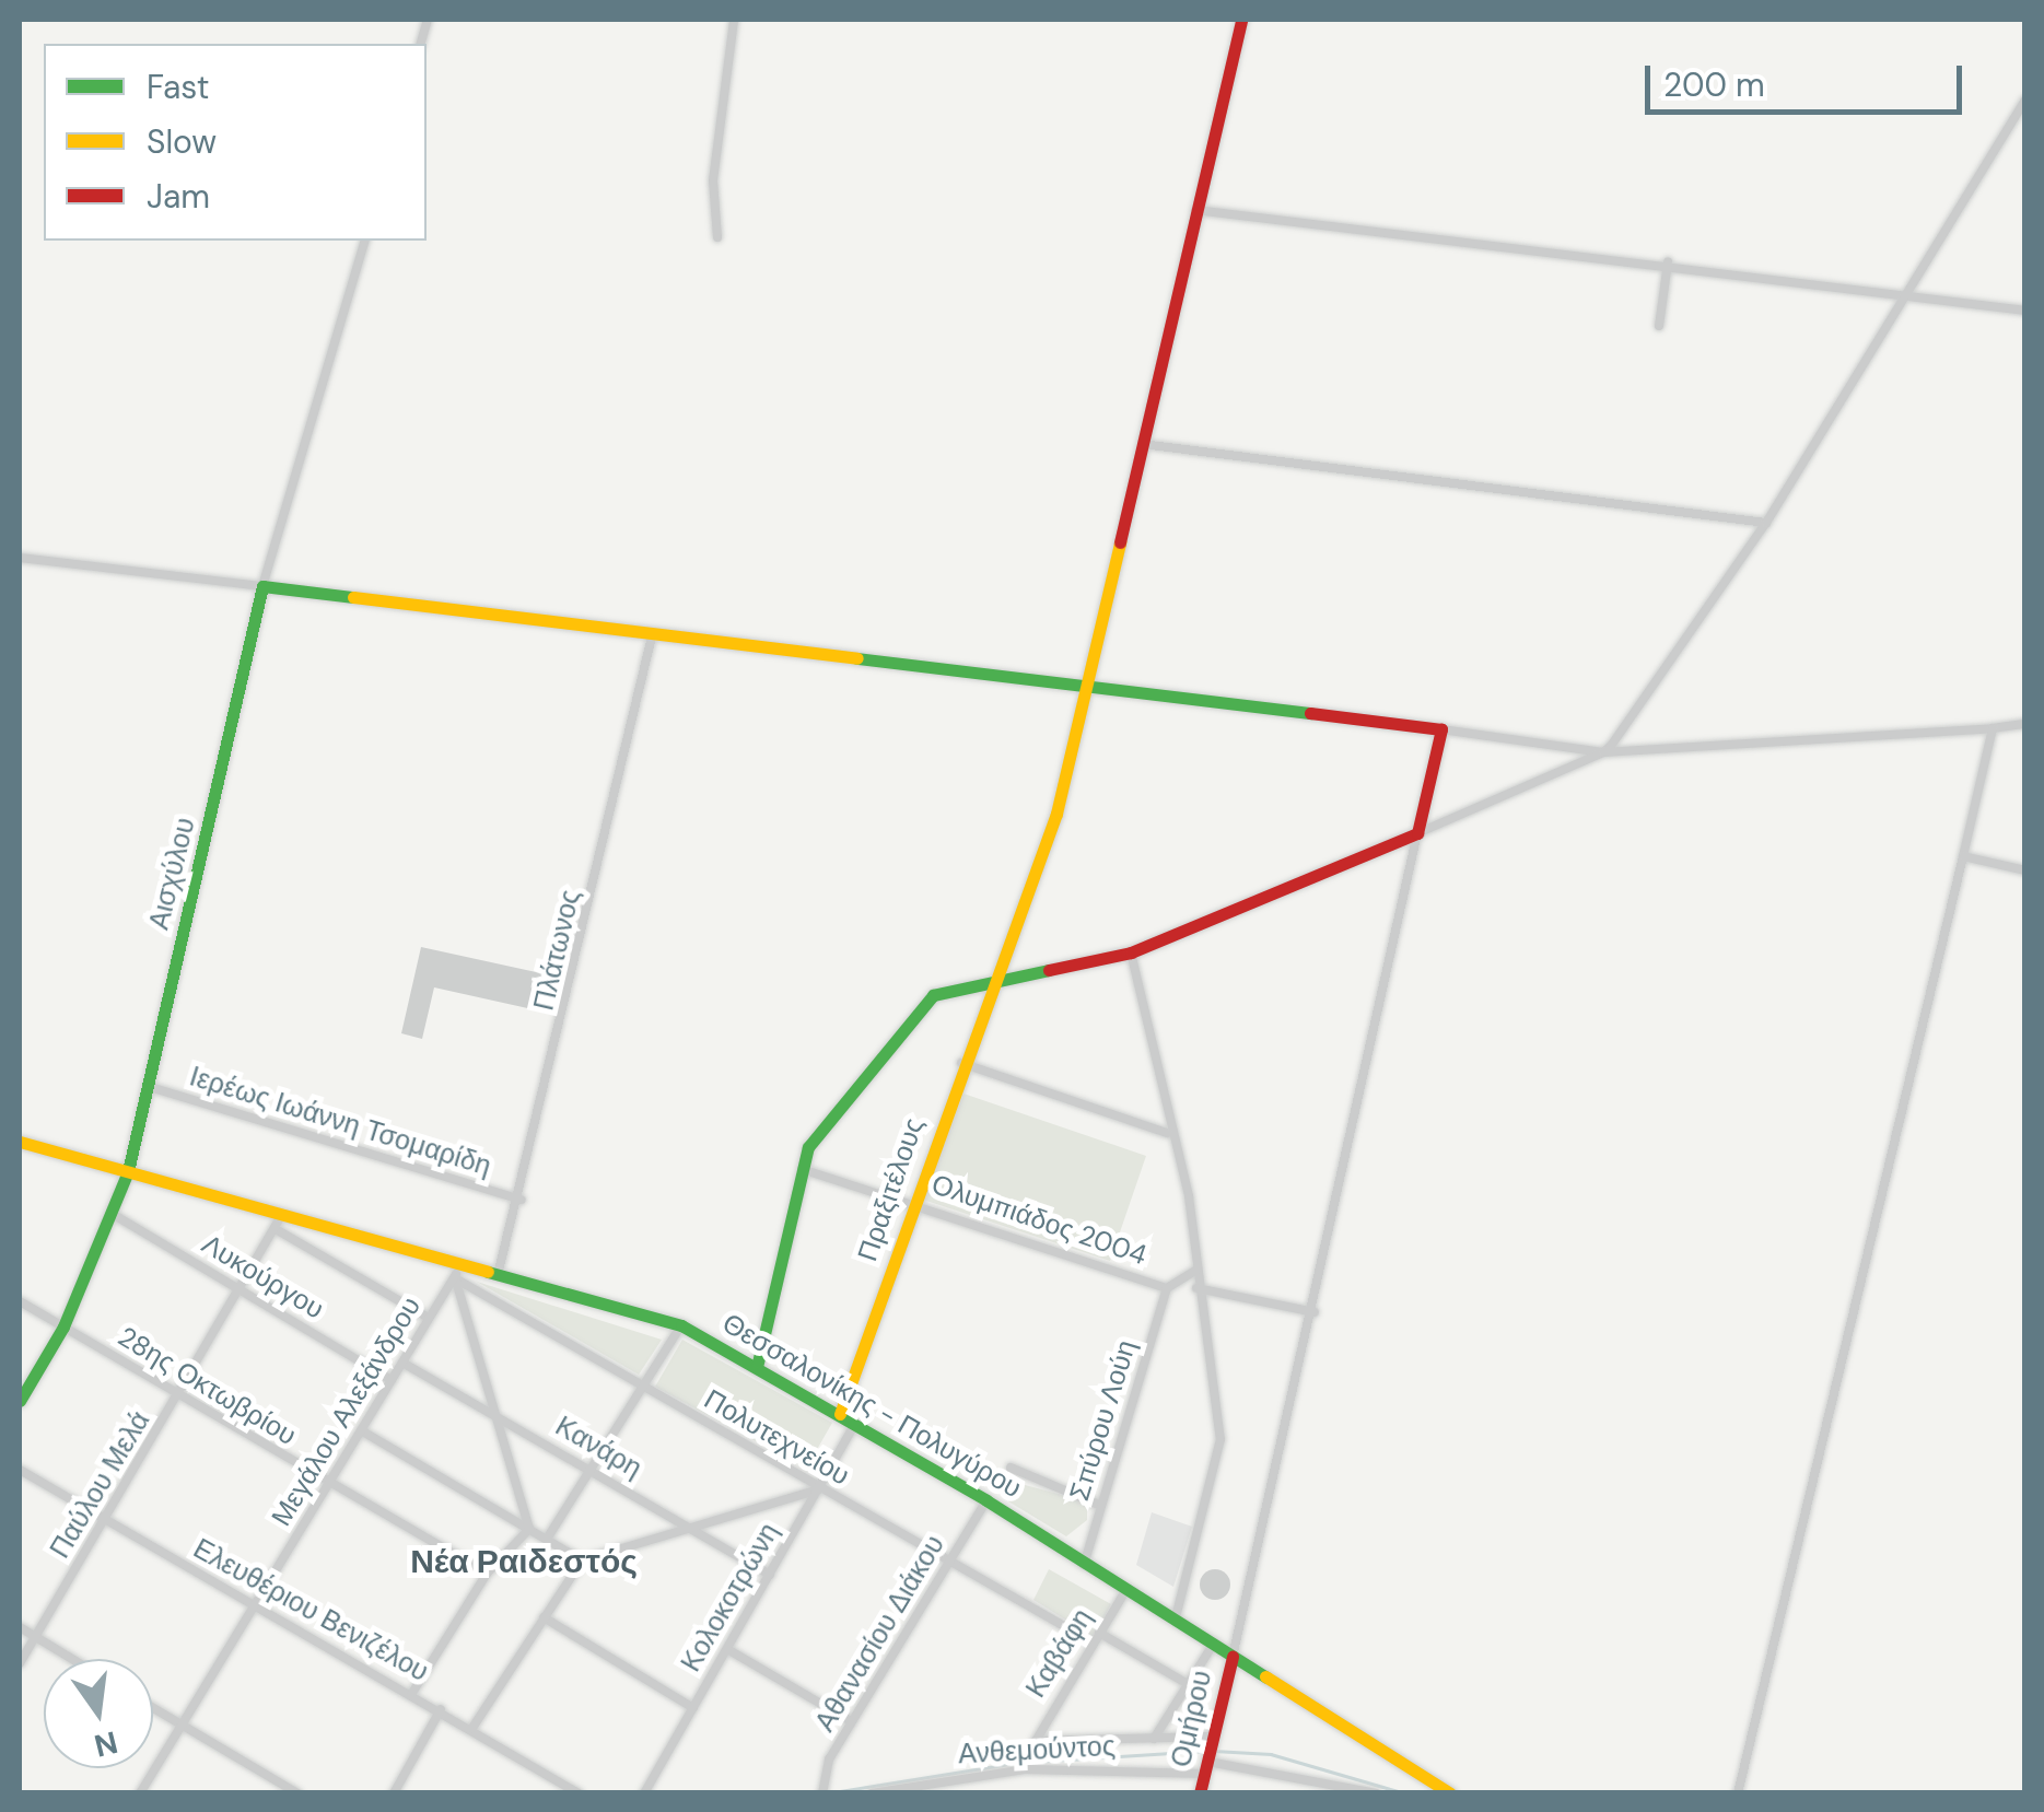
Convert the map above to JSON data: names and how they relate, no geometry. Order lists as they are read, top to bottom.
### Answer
{
  "streets": {
    "street": [
      "Αισχύλου",
      "Πλάτωνος",
      "Ιερέως Ιωάννη Τσομαρίδη",
      "Πραξιτέλους",
      "Ολυμπιάδος 2004",
      "Λυκούργου",
      "28ης Οκτωβρίου",
      "Θεσσαλονίκης - Πολυγύρου",
      "Μεγάλου Αλεξάνδρου",
      "Σπύρου Λούη",
      "Πολυτεχνείου",
      "Κανάρη",
      "Παύλου Μελά",
      "Κολοκοτρώνη",
      "Ελευθέριου Βενιζέλου",
      "Αθανασίου Διάκου",
      "Καβάφη",
      "Ομήρου",
      "Ανθεμούντος"
    ]
  },
  "crossings": [
    ["Αισχύλου", "Ιερέως Ιωάννη Τσομαρίδη"],
    ["Αισχύλου", "Λυκούργου"],
    ["Αισχύλου", "28ης Οκτωβρίου"],
    ["Αισχύλου", "Θεσσαλονίκης - Πολυγύρου"],
    ["Πλάτωνος", "Ιερέως Ιωάννη Τσομαρίδη"],
    ["Πλάτωνος", "Θεσσαλονίκης - Πολυγύρου"],
    ["Πραξιτέλους", "Ολυμπιάδος 2004"],
    ["Πραξιτέλους", "Θεσσαλονίκης - Πολυγύρου"],
    ["Ολυμπιάδος 2004", "Σπύρου Λούη"],
    ["Λυκούργου", "Μεγάλου Αλεξάνδρου"],
    ["Λυκούργου", "Παύλου Μελά"],
    ["28ης Οκτωβρίου", "Μεγάλου Αλεξάνδρου"],
    ["28ης Οκτωβρίου", "Παύλου Μελά"],
    ["Θεσσαλονίκης - Πολυγύρου", "Σπύρου Λούη"],
    ["Θεσσαλονίκης - Πολυγύρου", "Παύλου Μελά"],
    ["Θεσσαλονίκης - Πολυγύρου", "Κολοκοτρώνη"],
    ["Θεσσαλονίκης - Πολυγύρου", "Αθανασίου Διάκου"],
    ["Θεσσαλονίκης - Πολυγύρου", "Καβάφη"],
    ["Θεσσαλονίκης - Πολυγύρου", "Ομήρου"],
    ["Μεγάλου Αλεξάνδρου", "Πολυτεχνείου"],
    ["Μεγάλου Αλεξάνδρου", "Κανάρη"],
    ["Μεγάλου Αλεξάνδρου", "Ελευθέριου Βενιζέλου"],
    ["Πολυτεχνείου", "Κολοκοτρώνη"],
    ["Πολυτεχνείου", "Αθανασίου Διάκου"],
    ["Πολυτεχνείου", "Καβάφη"],
    ["Κανάρη", "Κολοκοτρώνη"],
    ["Παύλου Μελά", "Ελευθέριου Βενιζέλου"],
    ["Καβάφη", "Ανθεμούντος"],
    ["Ομήρου", "Ανθεμούντος"]
  ],
  "districts": ["Νέα Ραιδεστός"],
  "legend": ["Fast", "Slow", "Jam"],
  "scale_bar": "200 m",
  "north": "bottom"
}
